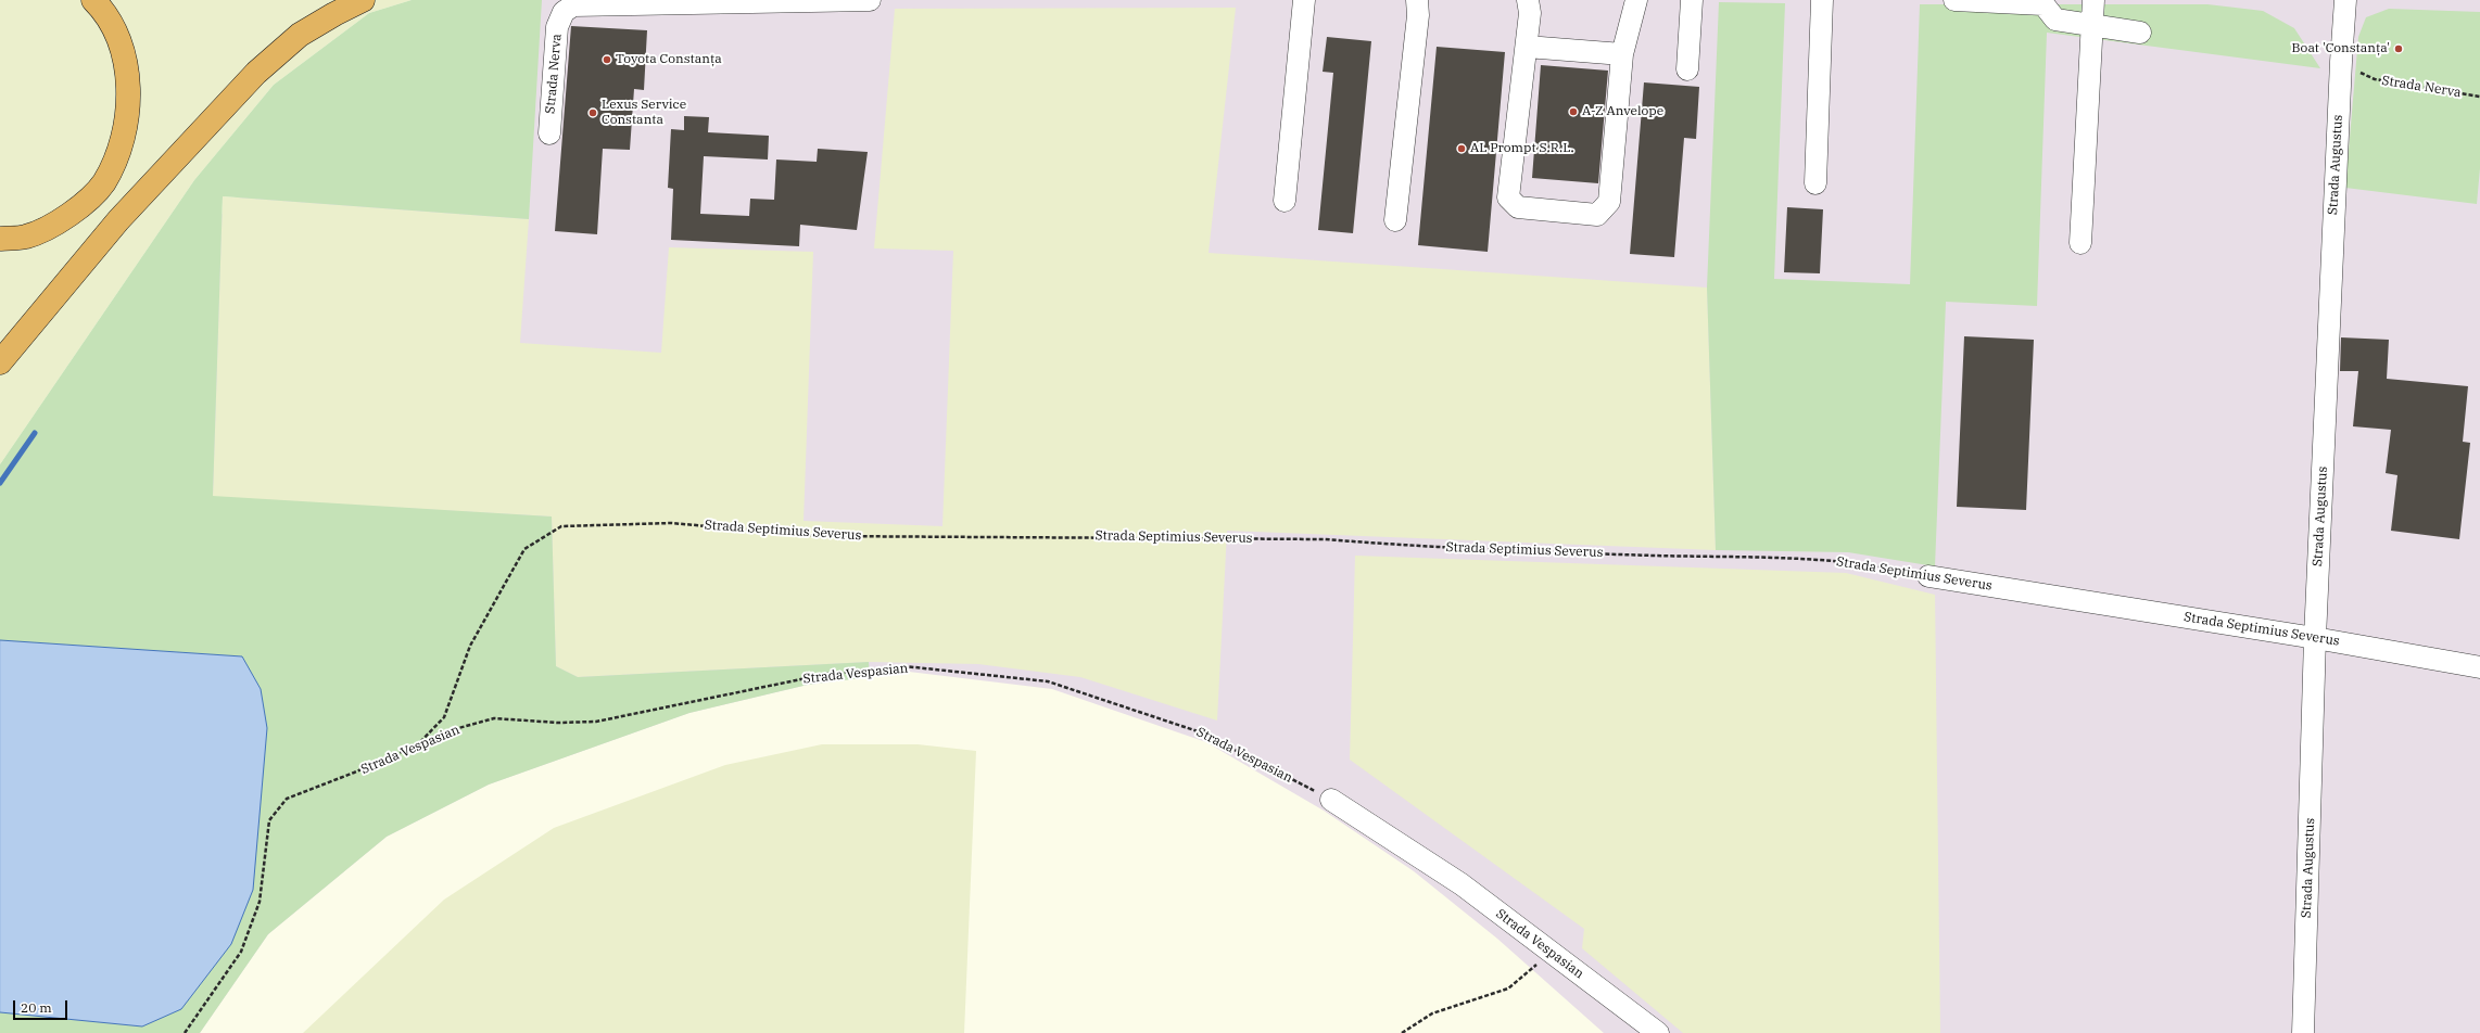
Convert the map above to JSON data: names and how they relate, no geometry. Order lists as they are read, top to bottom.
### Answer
{
  "streets": {
    "lane": [
      "Strada Nerva",
      "Strada Augustus",
      "Strada Septimius Severus",
      "Strada Vespasian"
    ]
  },
  "crossings": [
    ["Strada Nerva", "Strada Augustus"],
    ["Strada Augustus", "Strada Septimius Severus"],
    ["Strada Septimius Severus", "Strada Vespasian"]
  ],
  "places": [
    "Boat 'Constanța'",
    "Toyota Constanța",
    "A-Z Anvelope",
    "Lexus Service Constanta",
    "AL Prompt S.R.L."
  ],
  "scale_bar": "20 m"
}
